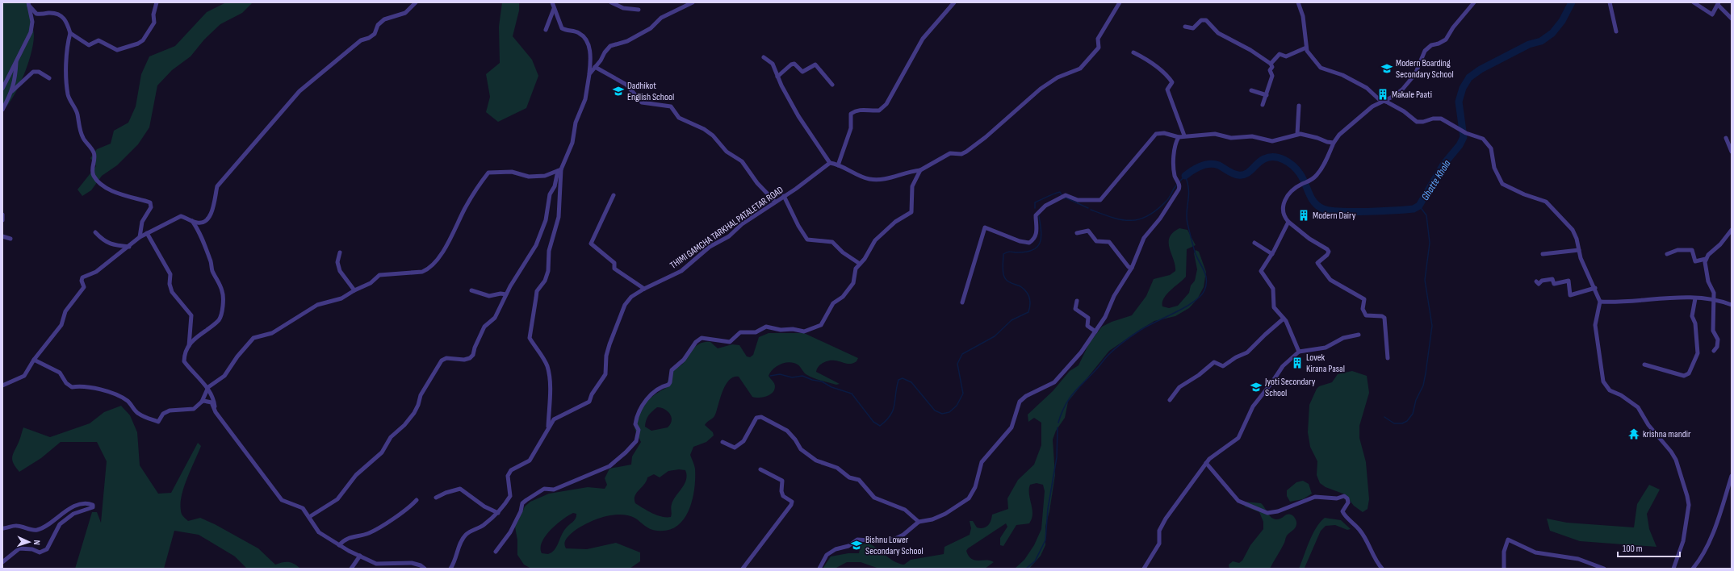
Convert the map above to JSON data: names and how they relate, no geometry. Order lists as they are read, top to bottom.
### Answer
{
  "streets": {
    "street": ["THIMI GAMCHA TARKHAL PATALETAR ROAD"]
  },
  "water": ["Ghatte Khola"],
  "places": {
    "school or university": [
      "Modern Boarding Secondary School",
      "Dadhikot English School",
      "Jyoti Secondary School",
      "Bishnu Lower Secondary School"
    ],
    "building": ["Makale Paati", "Modern Dairy", "Lovek Kirana Pasal"],
    "temple": ["krishna mandir"]
  },
  "scale_bar": "100 m",
  "north": "right"
}
